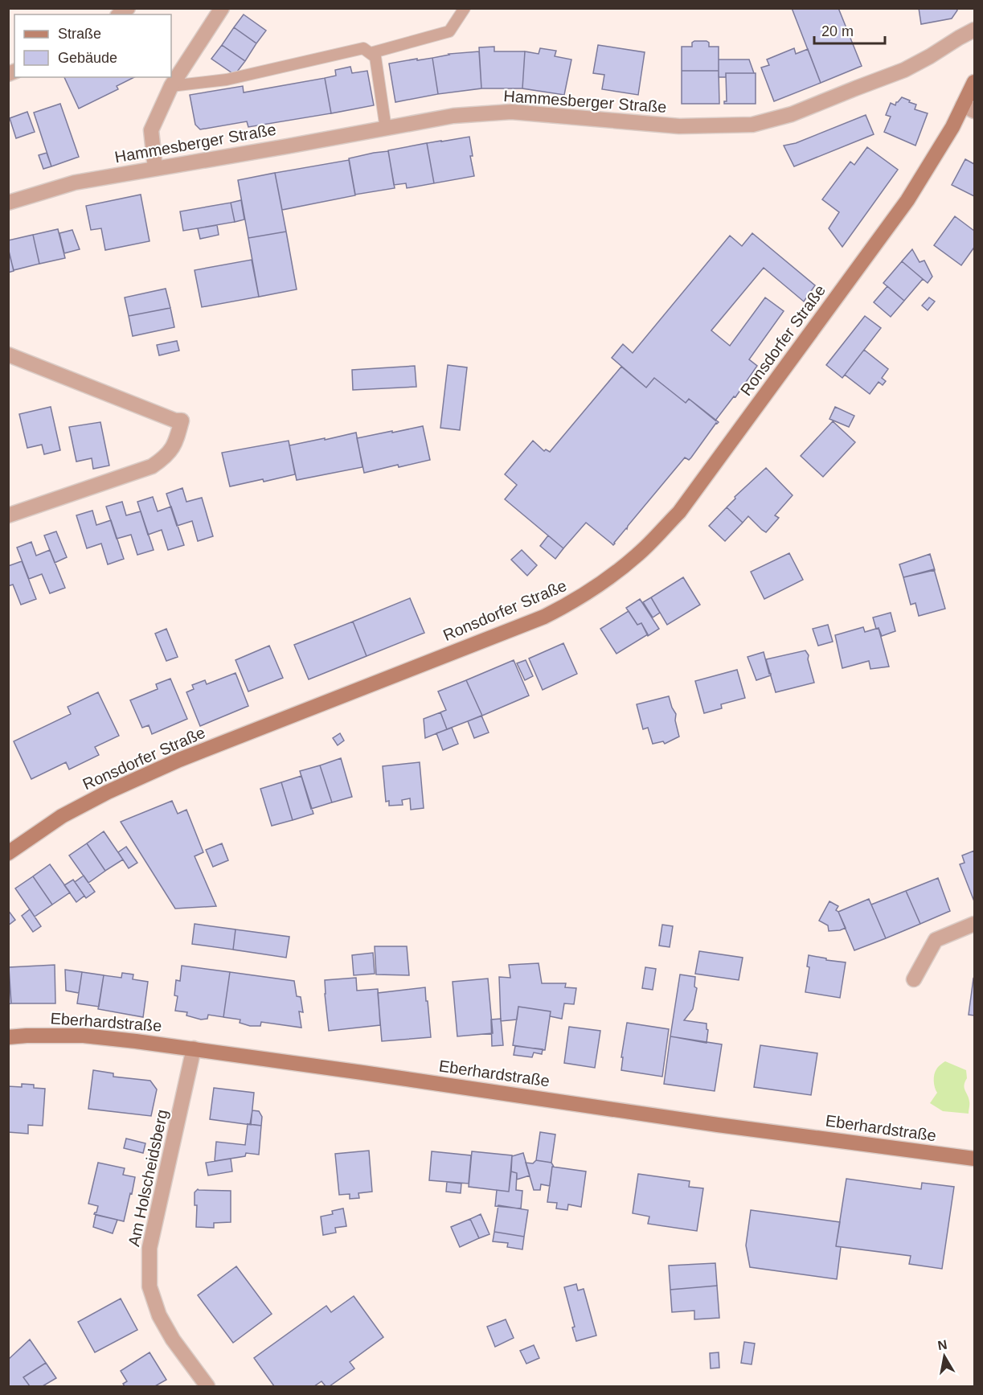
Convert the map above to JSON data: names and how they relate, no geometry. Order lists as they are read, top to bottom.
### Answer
{
  "streets": {
    "main road": ["Ronsdorfer Straße", "Eberhardstraße"],
    "street": ["Hammesberger Straße", "Am Holscheidsberg"]
  },
  "crossings": [
    ["Eberhardstraße", "Am Holscheidsberg"]
  ],
  "legend": ["Straße", "Gebäude"],
  "scale_bar": "20 m",
  "north": "top"
}
